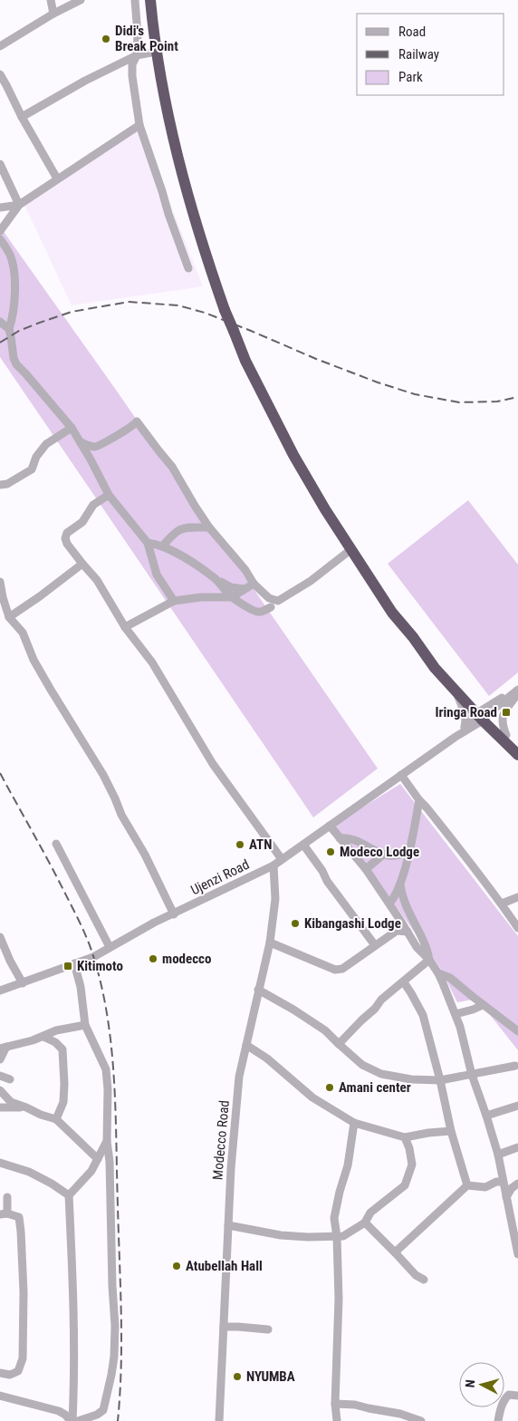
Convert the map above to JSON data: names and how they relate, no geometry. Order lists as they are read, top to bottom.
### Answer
{
  "streets": {
    "street": ["Ujenzi Road", "Modecco Road"]
  },
  "crossings": [
    ["Ujenzi Road", "Modecco Road"]
  ],
  "places": {
    "other": [
      "Didi's Break Point",
      "ATN",
      "Modeco Lodge",
      "Kibangashi Lodge",
      "modecco",
      "Amani center",
      "Atubellah Hall",
      "NYUMBA"
    ],
    "transit": ["Iringa Road", "Kitimoto"]
  },
  "legend": ["Road", "Railway", "Park"],
  "north": "left"
}
